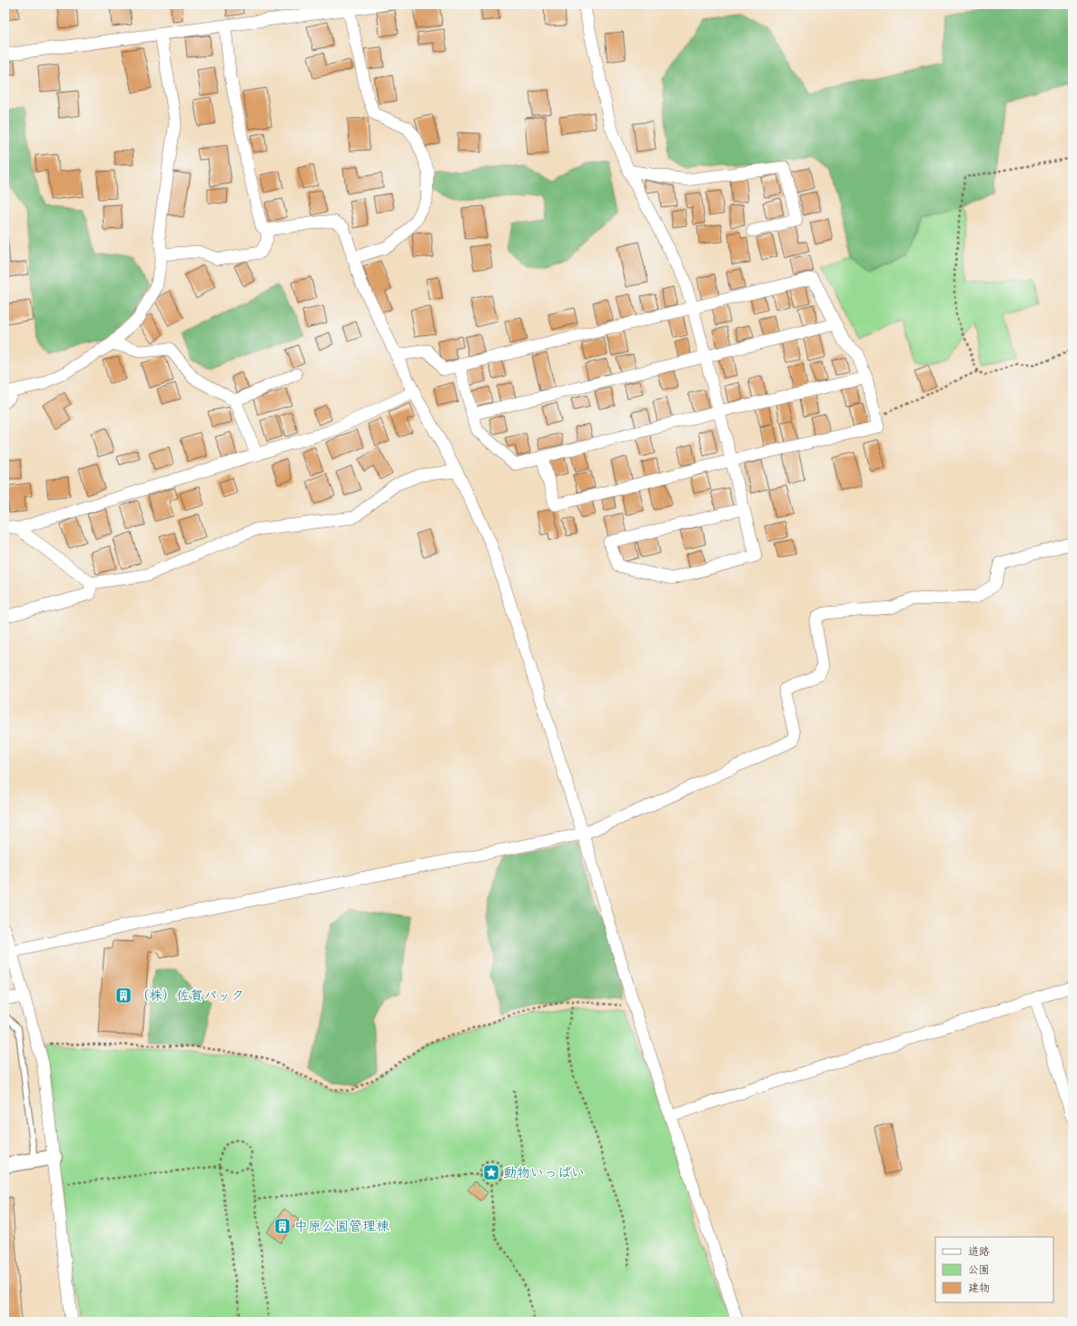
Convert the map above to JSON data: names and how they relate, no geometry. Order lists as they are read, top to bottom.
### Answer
{
  "places": {
    "building": ["（株）佐賀パック", "中原公園管理棟"],
    "place": ["動物いっぱい"]
  },
  "legend": ["道路", "公園", "建物"]
}
